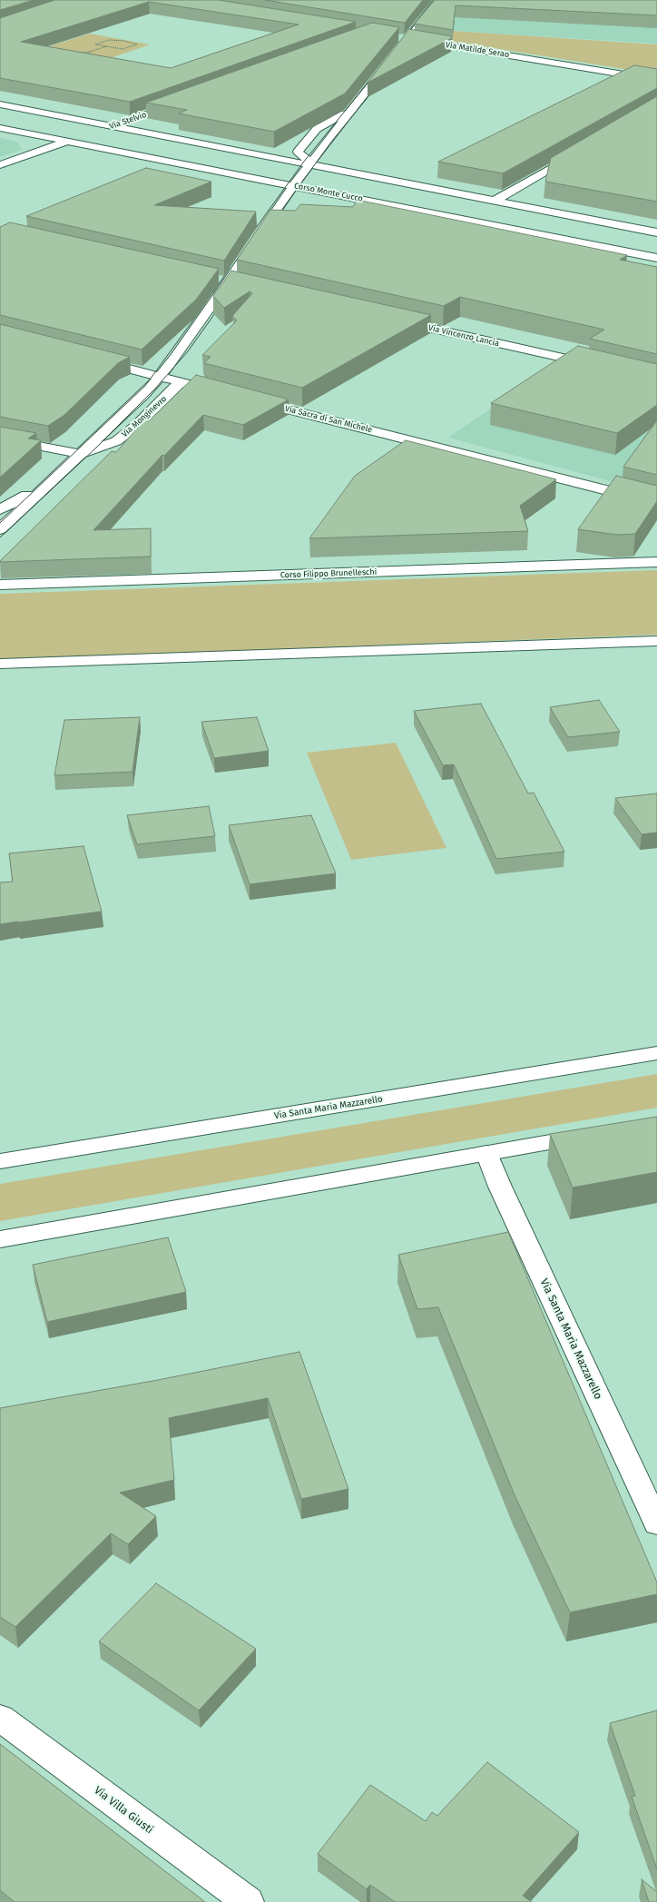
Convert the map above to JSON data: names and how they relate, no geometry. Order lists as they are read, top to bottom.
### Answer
{
  "streets": {
    "street": [
      "Via Matilde Serao",
      "Via Stelvio",
      "Corso Monte Cucco",
      "Via Vincenzo Lancia",
      "Via Monginevro",
      "Via Sacra di San Michele",
      "Corso Filippo Brunelleschi",
      "Via Santa Maria Mazzarello",
      "Via Villa Giusti"
    ]
  },
  "crossings": [
    ["Via Matilde Serao", "Via Monginevro"],
    ["Corso Monte Cucco", "Via Monginevro"]
  ]
}
